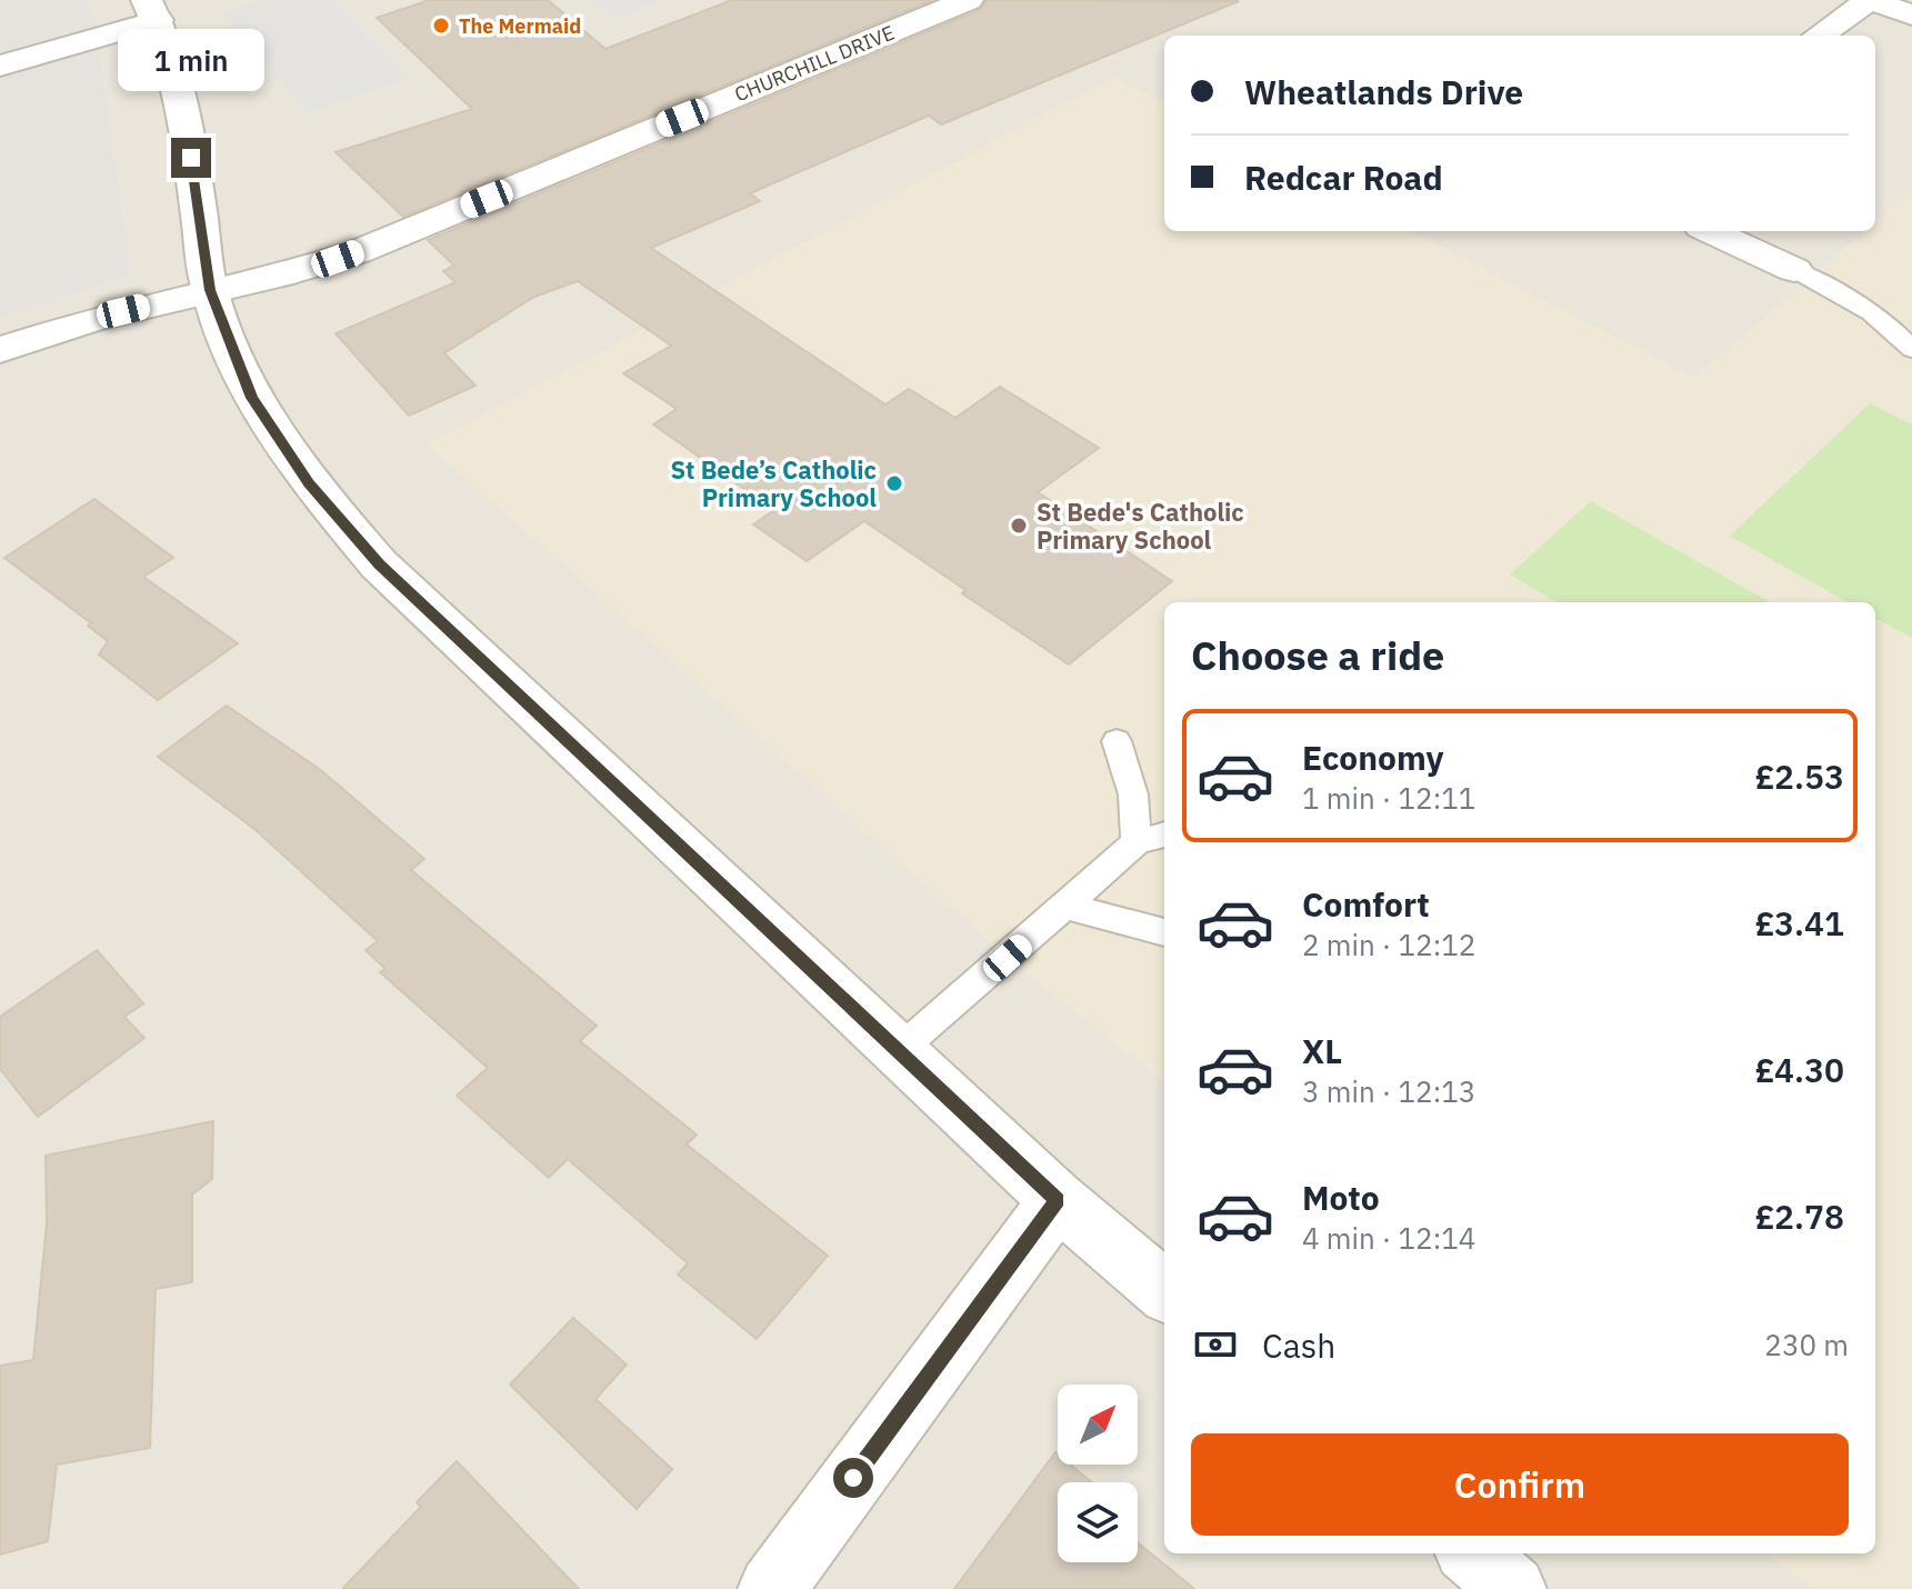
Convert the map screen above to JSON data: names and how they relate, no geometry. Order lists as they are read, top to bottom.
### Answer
{
  "streets": {
    "street": ["CHURCHILL DRIVE"]
  },
  "places": ["The Mermaid", "St Bede’s Catholic Primary School", "St Bede's Catholic Primary School"],
  "north": "top right",
  "page": {
    "bubble": "1 min",
    "banner": ["Wheatlands Drive", "Redcar Road"],
    "heading": "Choose a ride",
    "list": [
      {
        "name": "Economy",
        "note": "1 min · 12:11",
        "value": "£2.53"
      },
      {
        "name": "Comfort",
        "note": "2 min · 12:12",
        "value": "£3.41"
      },
      {
        "name": "XL",
        "note": "3 min · 12:13",
        "value": "£4.30"
      },
      {
        "name": "Moto",
        "note": "4 min · 12:14",
        "value": "£2.78"
      }
    ],
    "pay": ["Cash", "230 m"],
    "buttons": "Confirm"
  }
}
